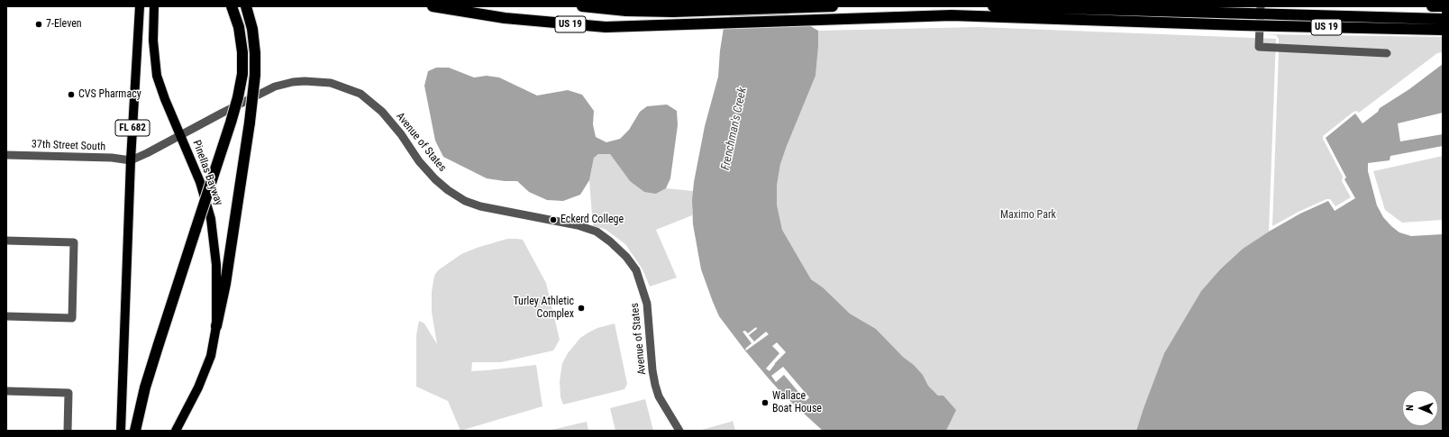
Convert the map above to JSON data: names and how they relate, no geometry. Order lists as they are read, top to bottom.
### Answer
{
  "streets": {
    "highway": ["US 19"],
    "main road": ["FL 682", "Pinellas Bayway"],
    "street": ["Avenue of States", "37th Street South"]
  },
  "crossings": [
    ["FL 682", "Avenue of States"],
    ["FL 682", "37th Street South"],
    ["Avenue of States", "37th Street South"],
    ["Avenue of States", "Pinellas Bayway"]
  ],
  "water": ["Frenchman's Creek"],
  "parks": ["Maximo Park"],
  "places": [
    "7-Eleven",
    "CVS Pharmacy",
    "Eckerd College",
    "Turley Athletic Complex",
    "Wallace Boat House"
  ],
  "north": "left"
}
